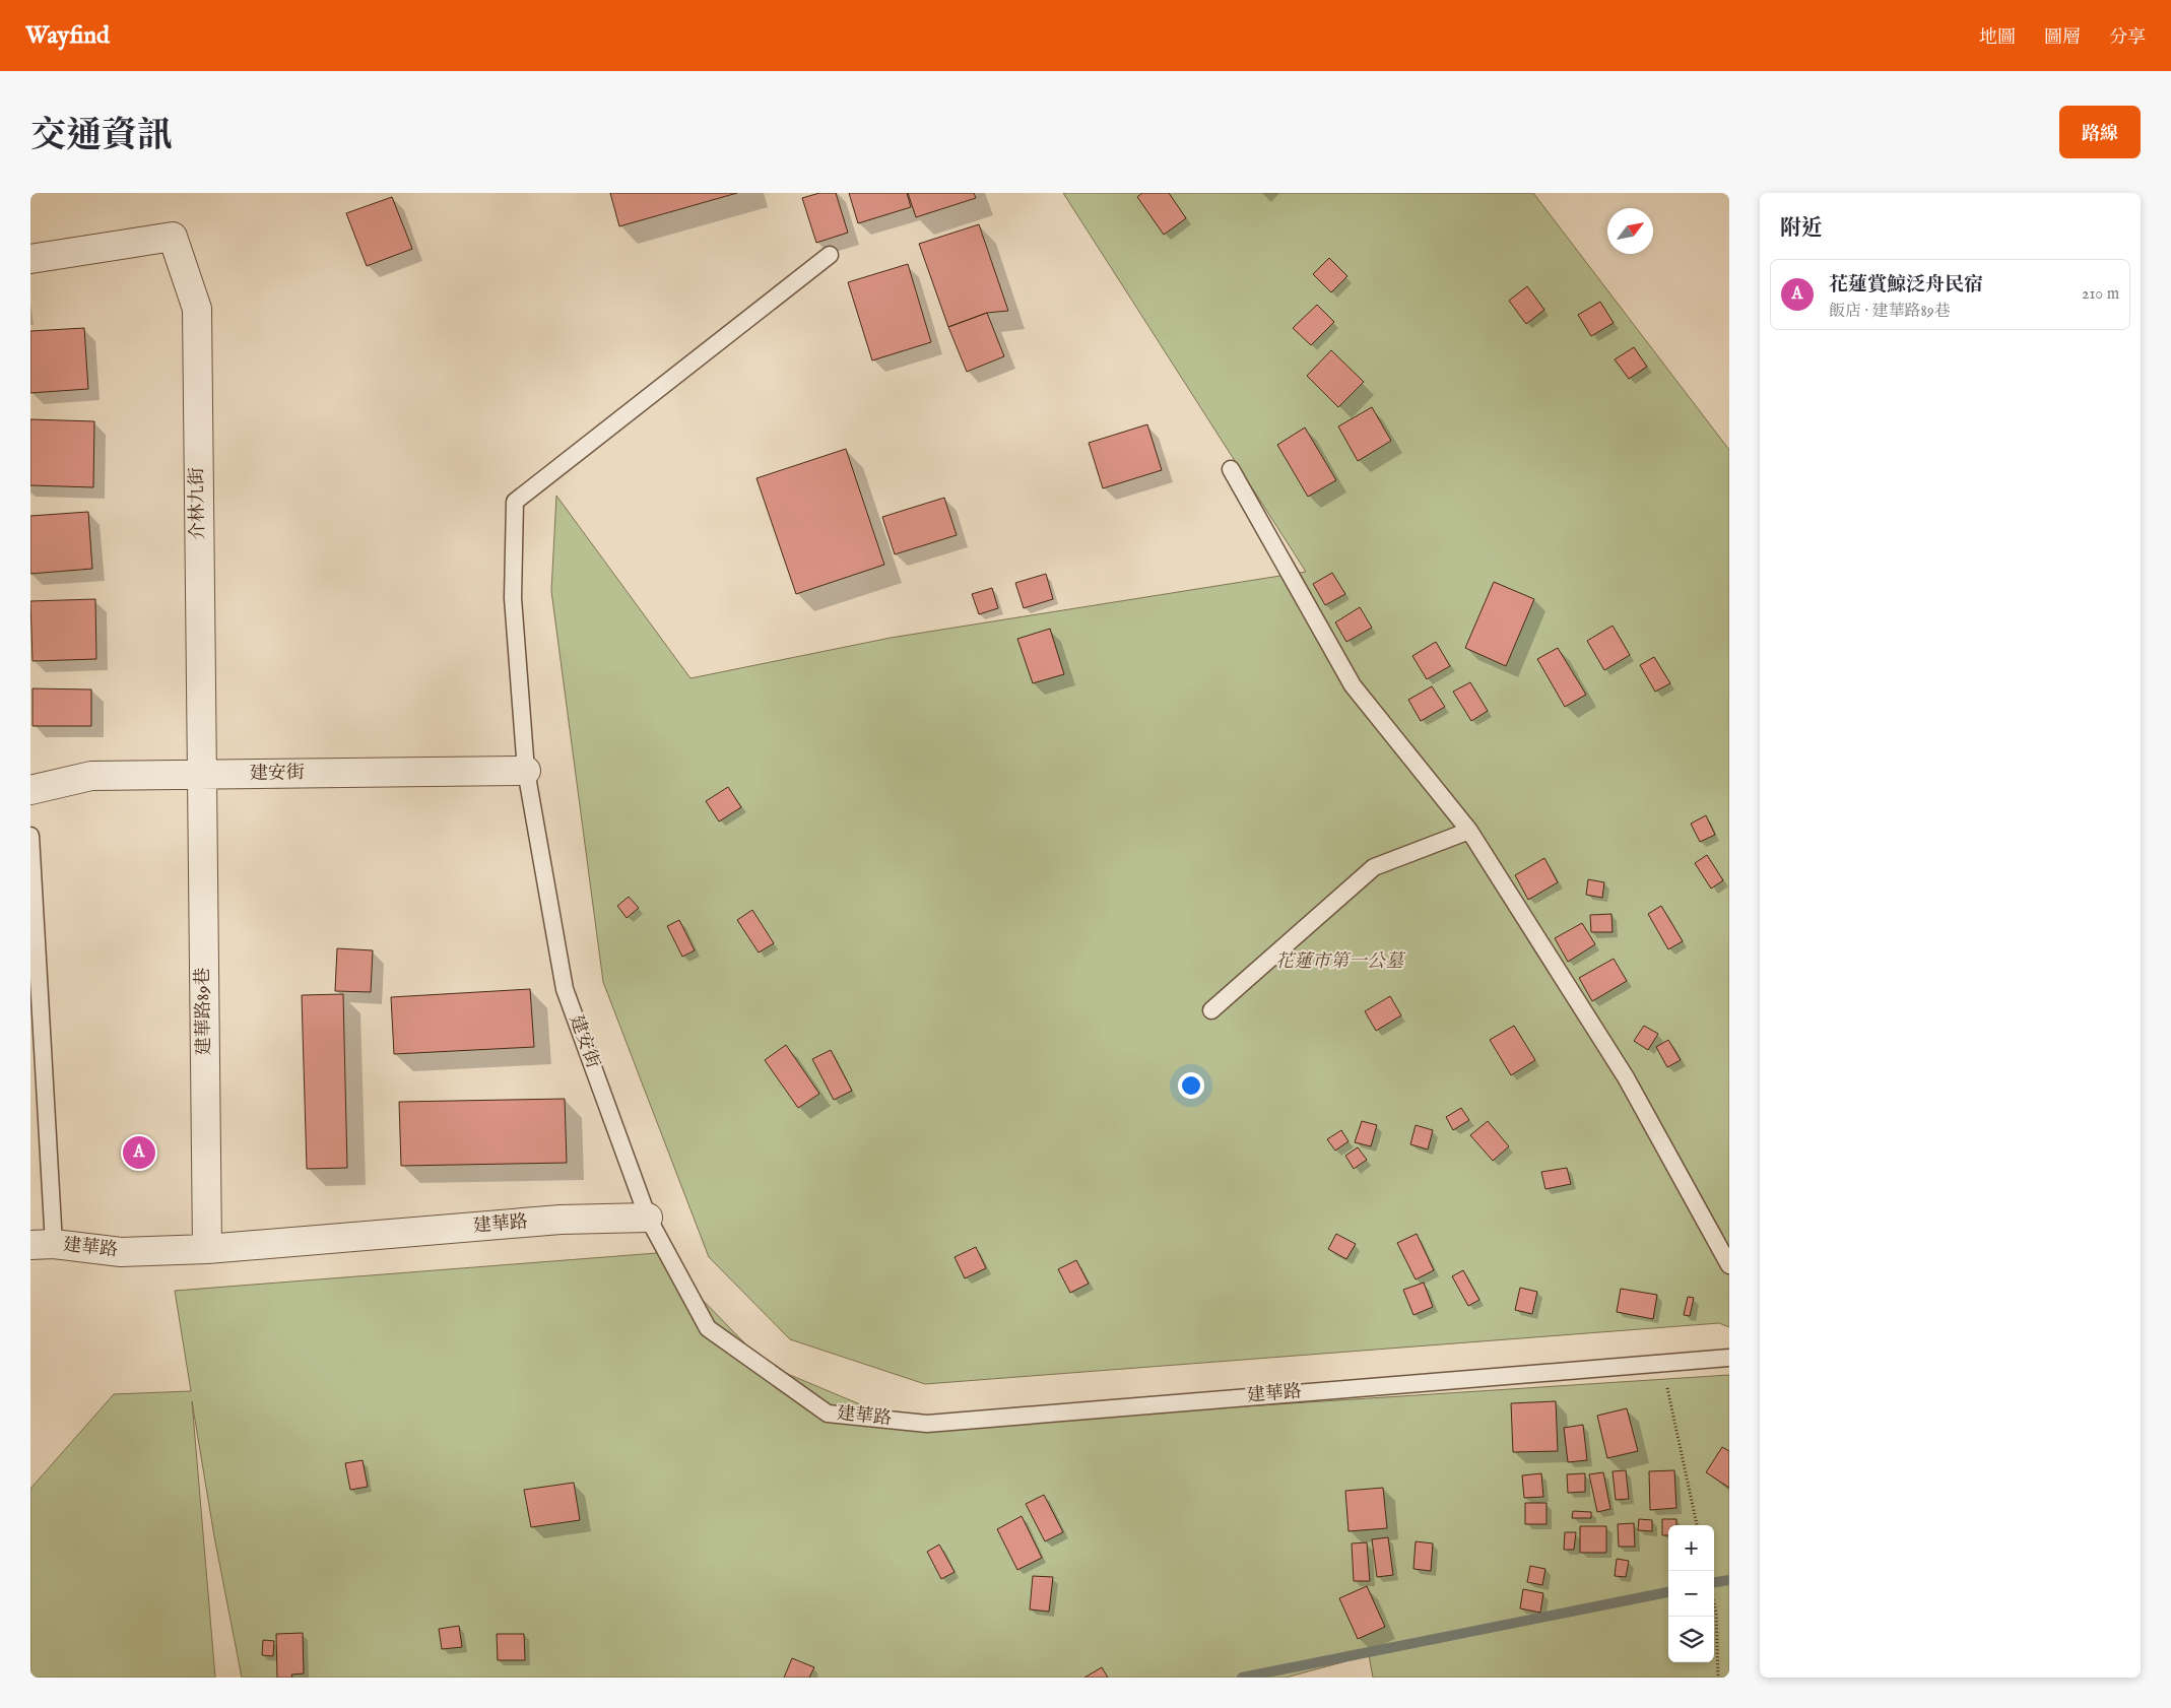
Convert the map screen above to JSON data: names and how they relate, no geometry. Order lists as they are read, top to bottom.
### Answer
{
  "streets": {
    "street": [
      "介林九街",
      "建安街",
      "建華路89巷",
      "建華路"
    ]
  },
  "crossings": [
    ["介林九街", "建安街"],
    ["介林九街", "建華路89巷"],
    ["建安街", "建華路89巷"],
    ["建安街", "建華路"],
    ["建華路89巷", "建華路"]
  ],
  "parks": ["花蓮市第一公墓"],
  "north": "top right",
  "page": {
    "header": "Wayfind",
    "nav": ["地圖", "圖層", "分享"],
    "title": "交通資訊",
    "buttons": "路線",
    "heading": "附近",
    "list": [
      {
        "mark": "A",
        "name": "花蓮賞鯨泛舟民宿",
        "note": "飯店 · 建華路89巷",
        "value": "210 m"
      }
    ],
    "pins": "A",
    "map_buttons": ["+", "−"]
  }
}
